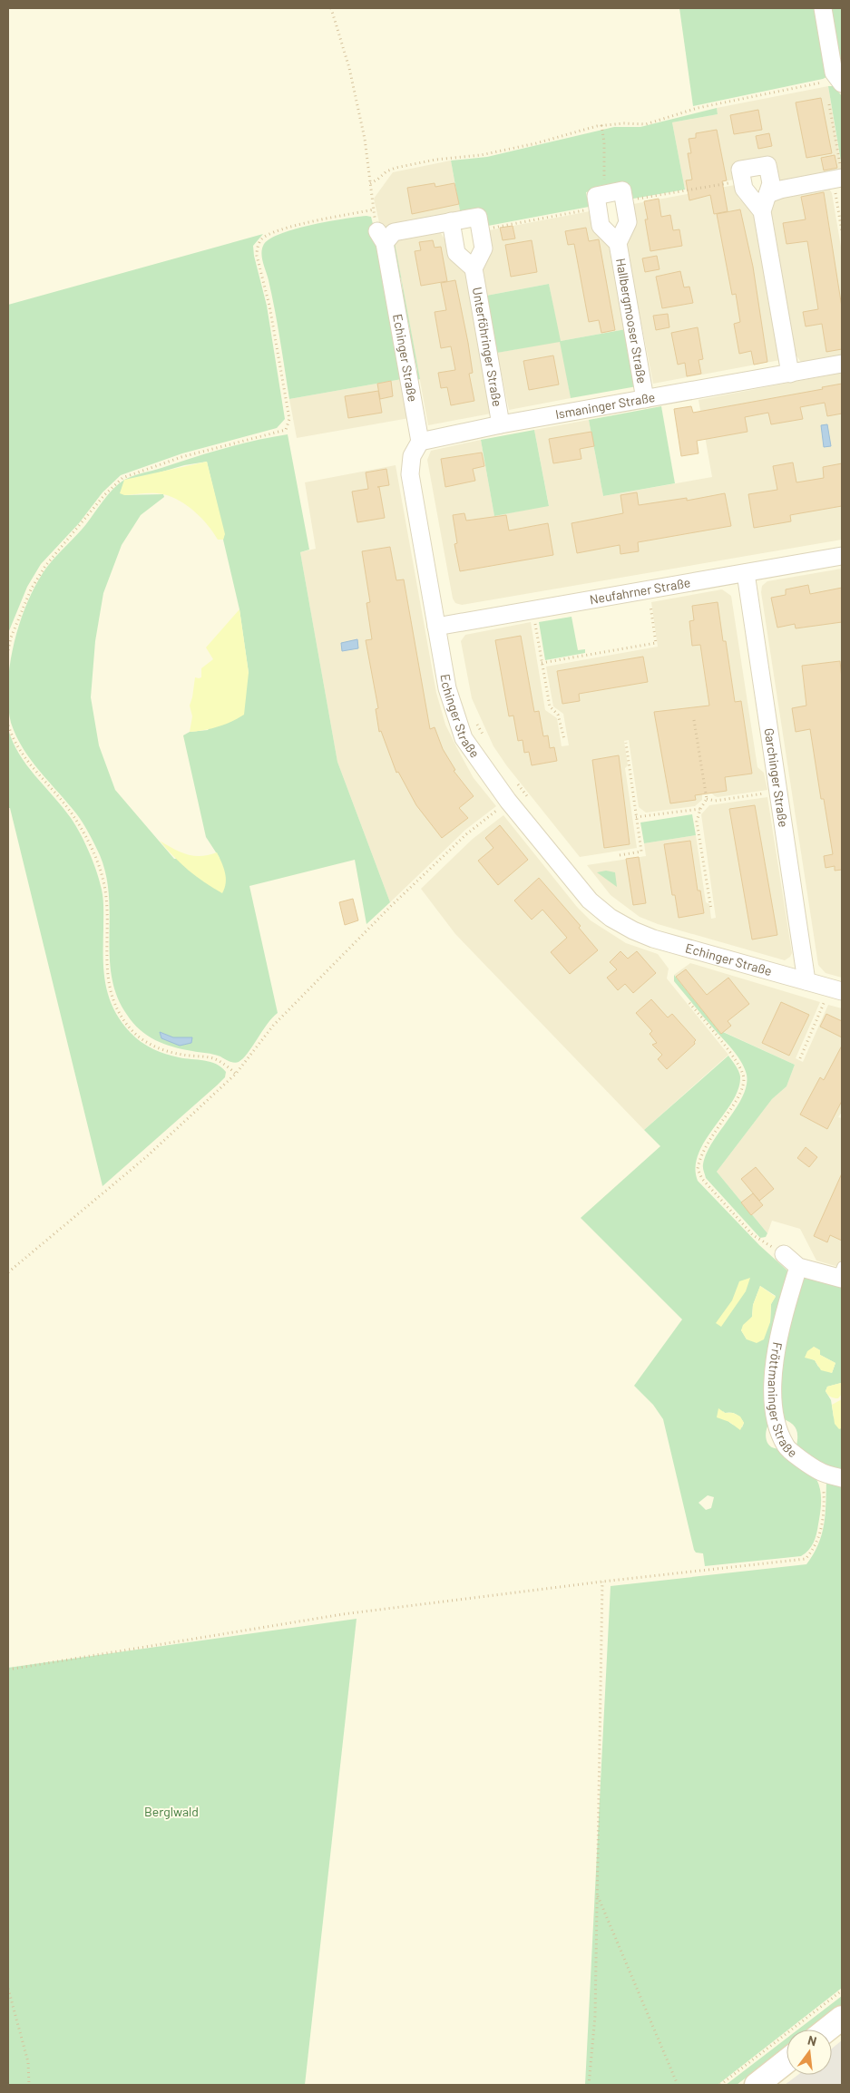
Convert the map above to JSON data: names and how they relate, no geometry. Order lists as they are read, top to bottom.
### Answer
{
  "streets": {
    "street": [
      "Hallbergmooser Straße",
      "Unterföhringer Straße",
      "Echinger Straße",
      "Ismaninger Straße",
      "Neufahrner Straße",
      "Garchinger Straße",
      "Fröttmaninger Straße"
    ]
  },
  "crossings": [
    ["Hallbergmooser Straße", "Ismaninger Straße"],
    ["Unterföhringer Straße", "Echinger Straße"],
    ["Unterföhringer Straße", "Ismaninger Straße"],
    ["Echinger Straße", "Ismaninger Straße"],
    ["Echinger Straße", "Neufahrner Straße"],
    ["Echinger Straße", "Garchinger Straße"],
    ["Neufahrner Straße", "Garchinger Straße"]
  ],
  "parks": ["Berglwald"],
  "north": "top"
}
